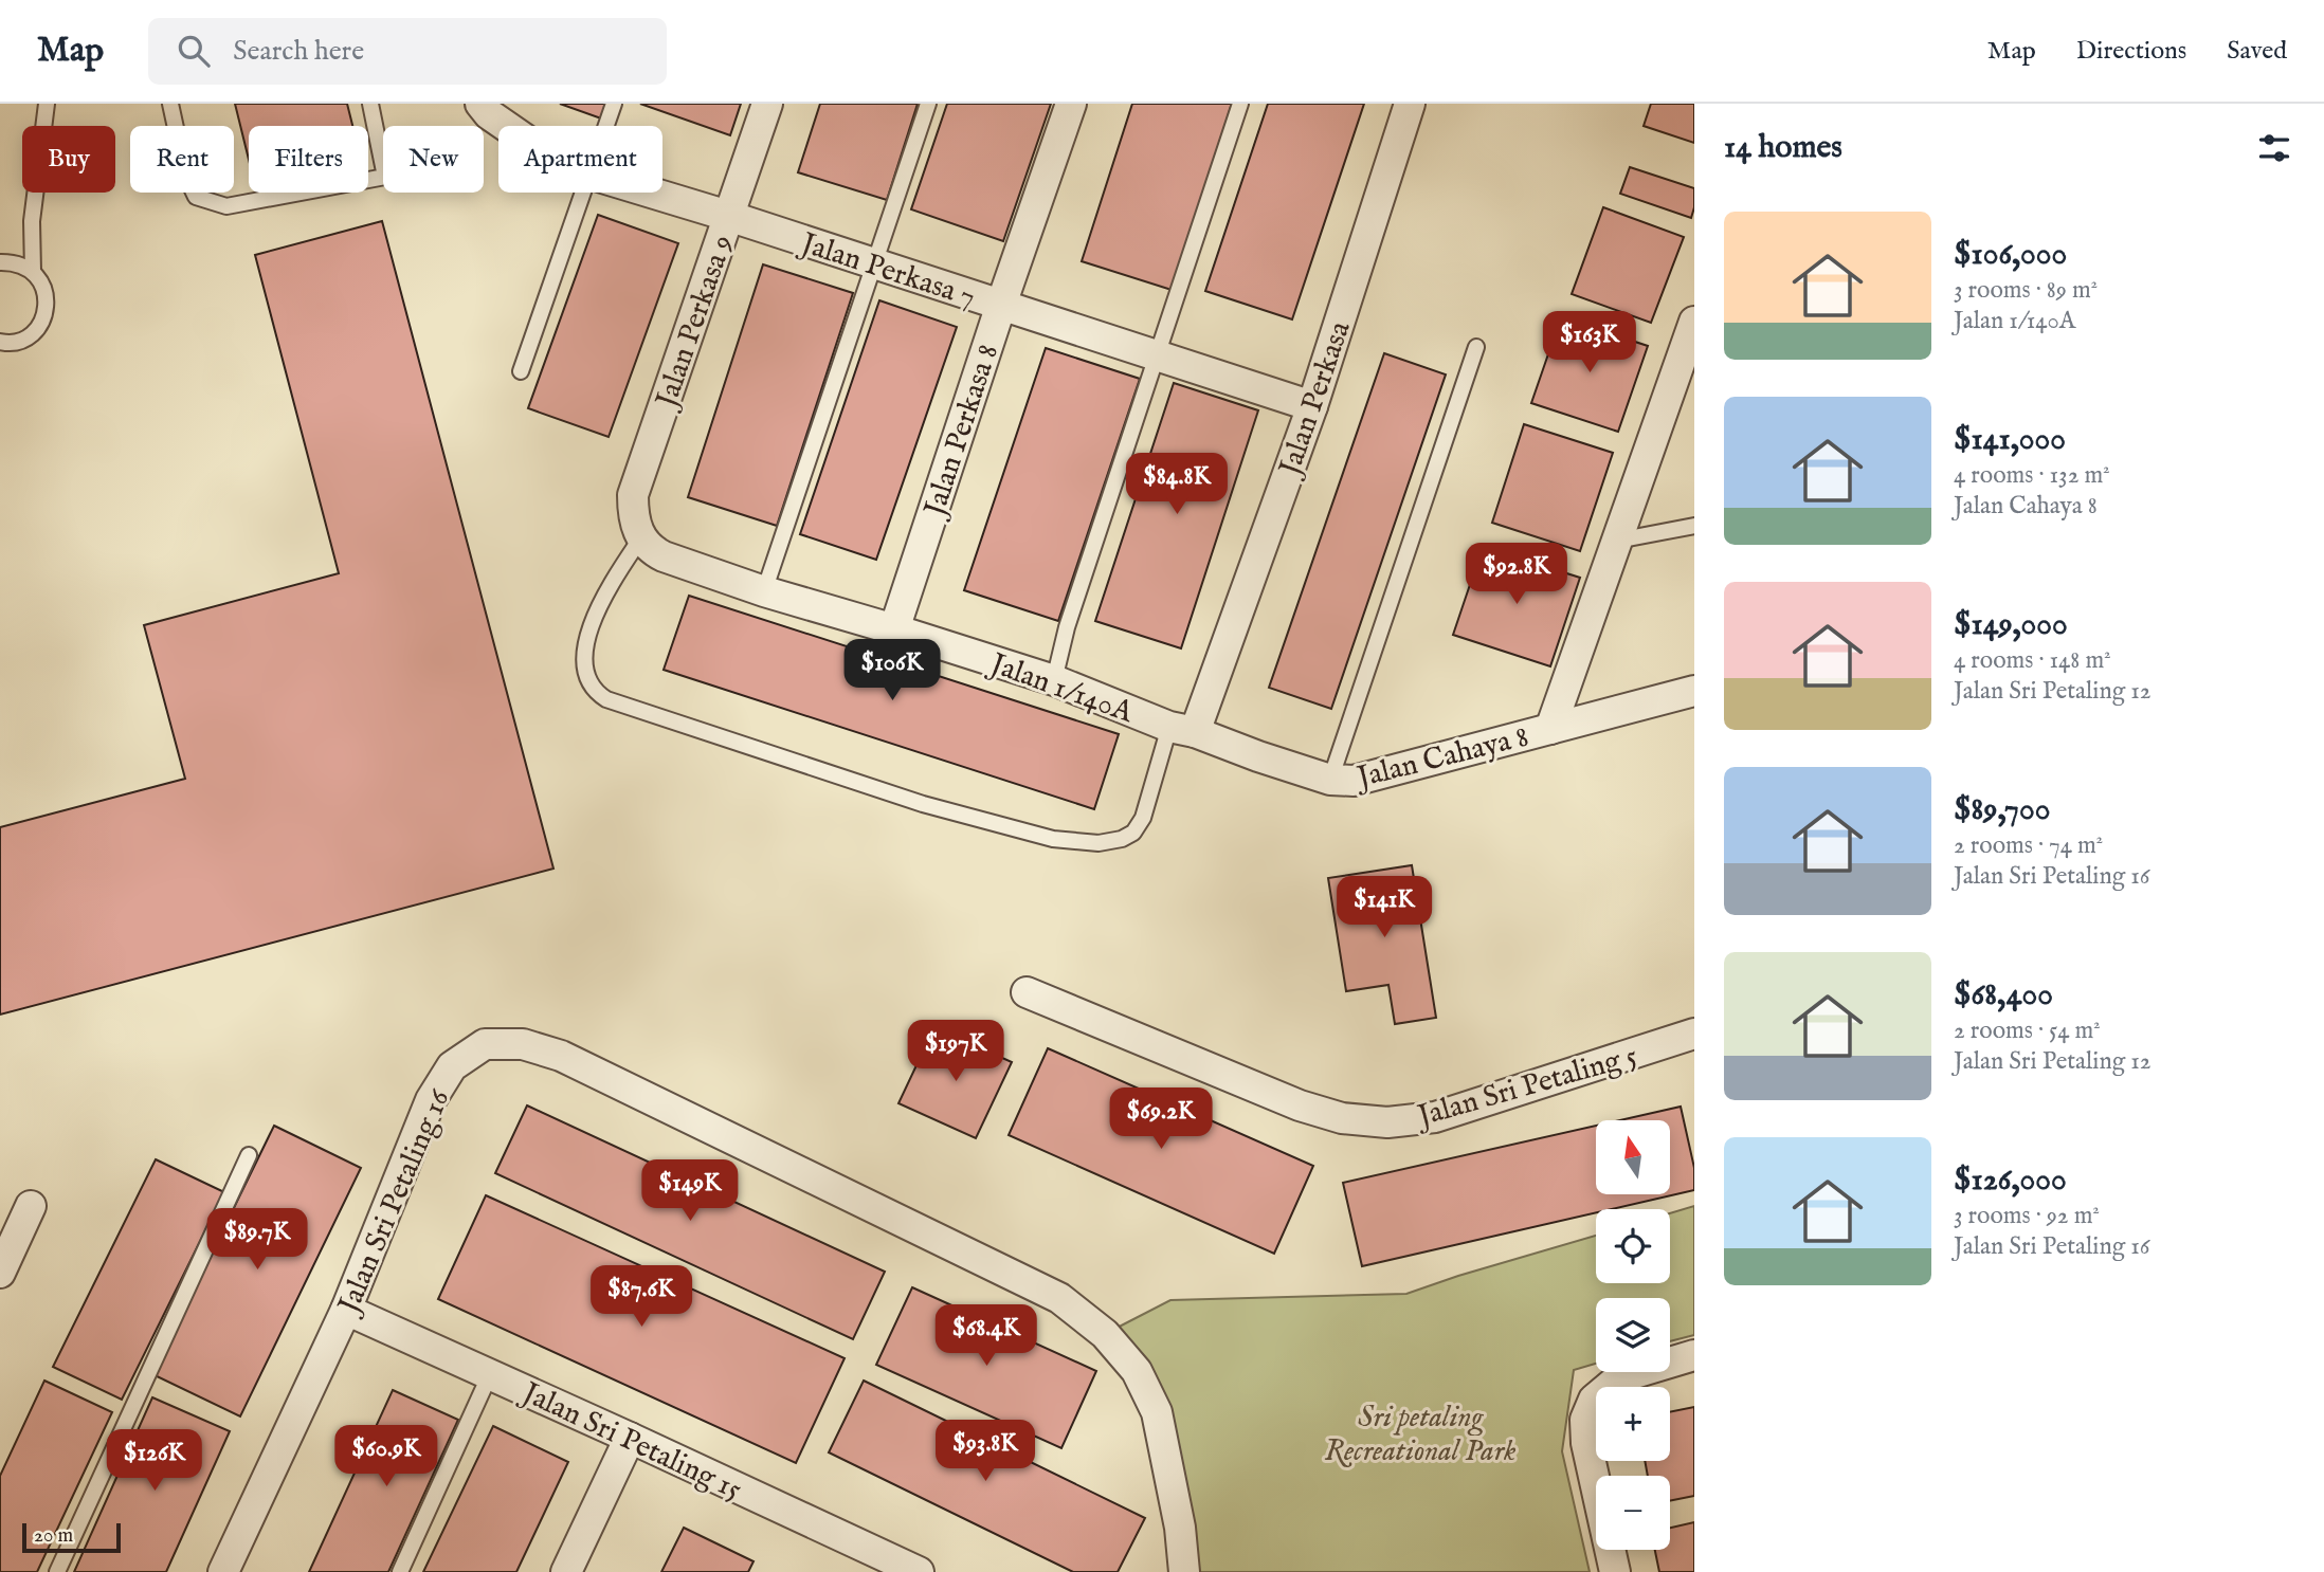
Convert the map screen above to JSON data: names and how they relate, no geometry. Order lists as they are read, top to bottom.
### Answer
{
  "streets": {
    "street": [
      "Jalan Perkasa 7",
      "Jalan Perkasa 9",
      "Jalan Perkasa",
      "Jalan Perkasa 8",
      "Jalan 1/140A",
      "Jalan Cahaya 8",
      "Jalan Sri Petaling 5",
      "Jalan Sri Petaling 16",
      "Jalan Sri Petaling 15"
    ]
  },
  "crossings": [
    ["Jalan Perkasa 7", "Jalan Perkasa 9"],
    ["Jalan Perkasa 7", "Jalan Perkasa"],
    ["Jalan Perkasa 7", "Jalan Perkasa 8"],
    ["Jalan Perkasa 9", "Jalan 1/140A"],
    ["Jalan Perkasa", "Jalan 1/140A"],
    ["Jalan Perkasa", "Jalan Cahaya 8"],
    ["Jalan Perkasa 8", "Jalan 1/140A"],
    ["Jalan 1/140A", "Jalan Cahaya 8"],
    ["Jalan Sri Petaling 16", "Jalan Sri Petaling 15"]
  ],
  "parks": ["Sri petaling Recreational Park"],
  "scale_bar": "20 m",
  "north": "top",
  "page": {
    "header": "Map",
    "search": "Search here",
    "nav": ["Map", "Directions", "Saved"],
    "heading": "14 homes",
    "chip": [
      "Buy",
      "Rent",
      "Filters",
      "New",
      "Apartment"
    ],
    "list": [
      {
        "name": "$106,000",
        "note": "3 rooms · 89 m² · Jalan 1/140A"
      },
      {
        "name": "$141,000",
        "note": "4 rooms · 132 m² · Jalan Cahaya 8"
      },
      {
        "name": "$149,000",
        "note": "4 rooms · 148 m² · Jalan Sri Petaling 12"
      },
      {
        "name": "$89,700",
        "note": "2 rooms · 74 m² · Jalan Sri Petaling 16"
      },
      {
        "name": "$68,400",
        "note": "2 rooms · 54 m² · Jalan Sri Petaling 12"
      },
      {
        "name": "$126,000",
        "note": "3 rooms · 92 m² · Jalan Sri Petaling 16"
      }
    ],
    "price": [
      "$163K",
      "$84.8K",
      "$92.8K",
      "$106K",
      "$141K",
      "$197K",
      "$69.2K",
      "$149K",
      "$89.7K",
      "$87.6K",
      "$68.4K",
      "$93.8K",
      "$60.9K",
      "$126K"
    ],
    "map_buttons": ["+", "−"],
    "scale": "20 m"
  }
}
